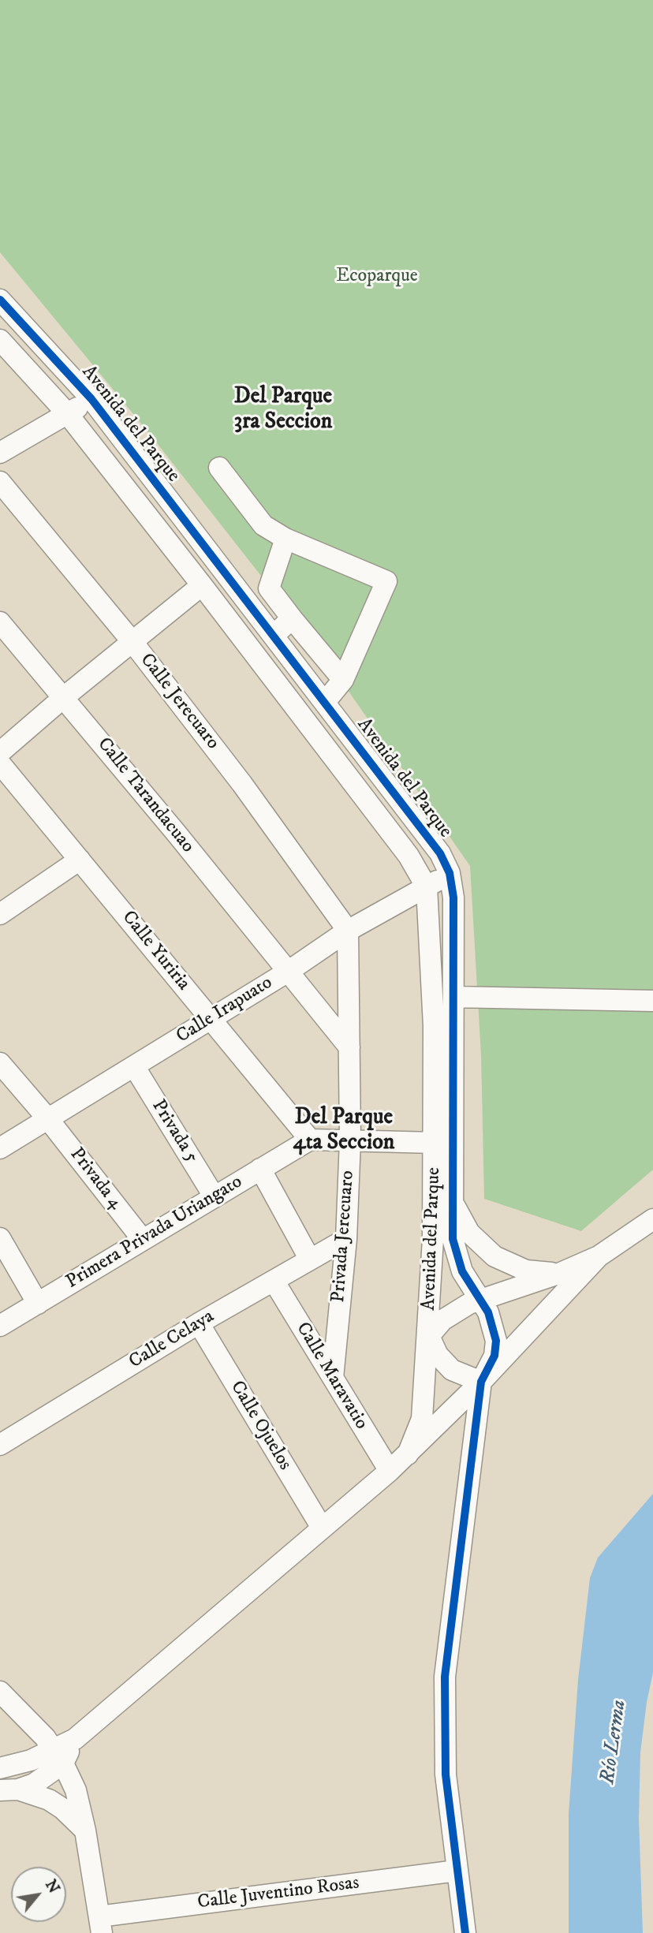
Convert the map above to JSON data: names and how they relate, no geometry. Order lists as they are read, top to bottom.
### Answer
{
  "streets": {
    "street": [
      "Avenida del Parque",
      "Calle Jerecuaro",
      "Calle Tarandacuao",
      "Calle Yuriria",
      "Calle Irapuato",
      "Privada 5",
      "Privada 4",
      "Primera Privada Uriangato",
      "Privada Jerecuaro",
      "Calle Celaya",
      "Calle Maravatio",
      "Calle Ojuelos",
      "Calle Juventino Rosas"
    ]
  },
  "crossings": [
    ["Avenida del Parque", "Calle Irapuato"],
    ["Calle Jerecuaro", "Calle Irapuato"],
    ["Calle Jerecuaro", "Privada Jerecuaro"],
    ["Calle Tarandacuao", "Calle Irapuato"],
    ["Calle Tarandacuao", "Privada Jerecuaro"],
    ["Calle Yuriria", "Calle Irapuato"],
    ["Calle Yuriria", "Primera Privada Uriangato"],
    ["Calle Irapuato", "Privada 5"],
    ["Calle Irapuato", "Privada 4"],
    ["Calle Irapuato", "Privada Jerecuaro"],
    ["Privada 5", "Primera Privada Uriangato"],
    ["Privada 4", "Primera Privada Uriangato"],
    ["Privada Jerecuaro", "Calle Celaya"],
    ["Privada Jerecuaro", "Calle Maravatio"],
    ["Calle Celaya", "Calle Maravatio"],
    ["Calle Celaya", "Calle Ojuelos"]
  ],
  "districts": ["Del Parque 3ra Seccion", "Del Parque 4ta Seccion"],
  "water": ["Río Lerma"],
  "parks": ["Ecoparque"],
  "north": "top right"
}
